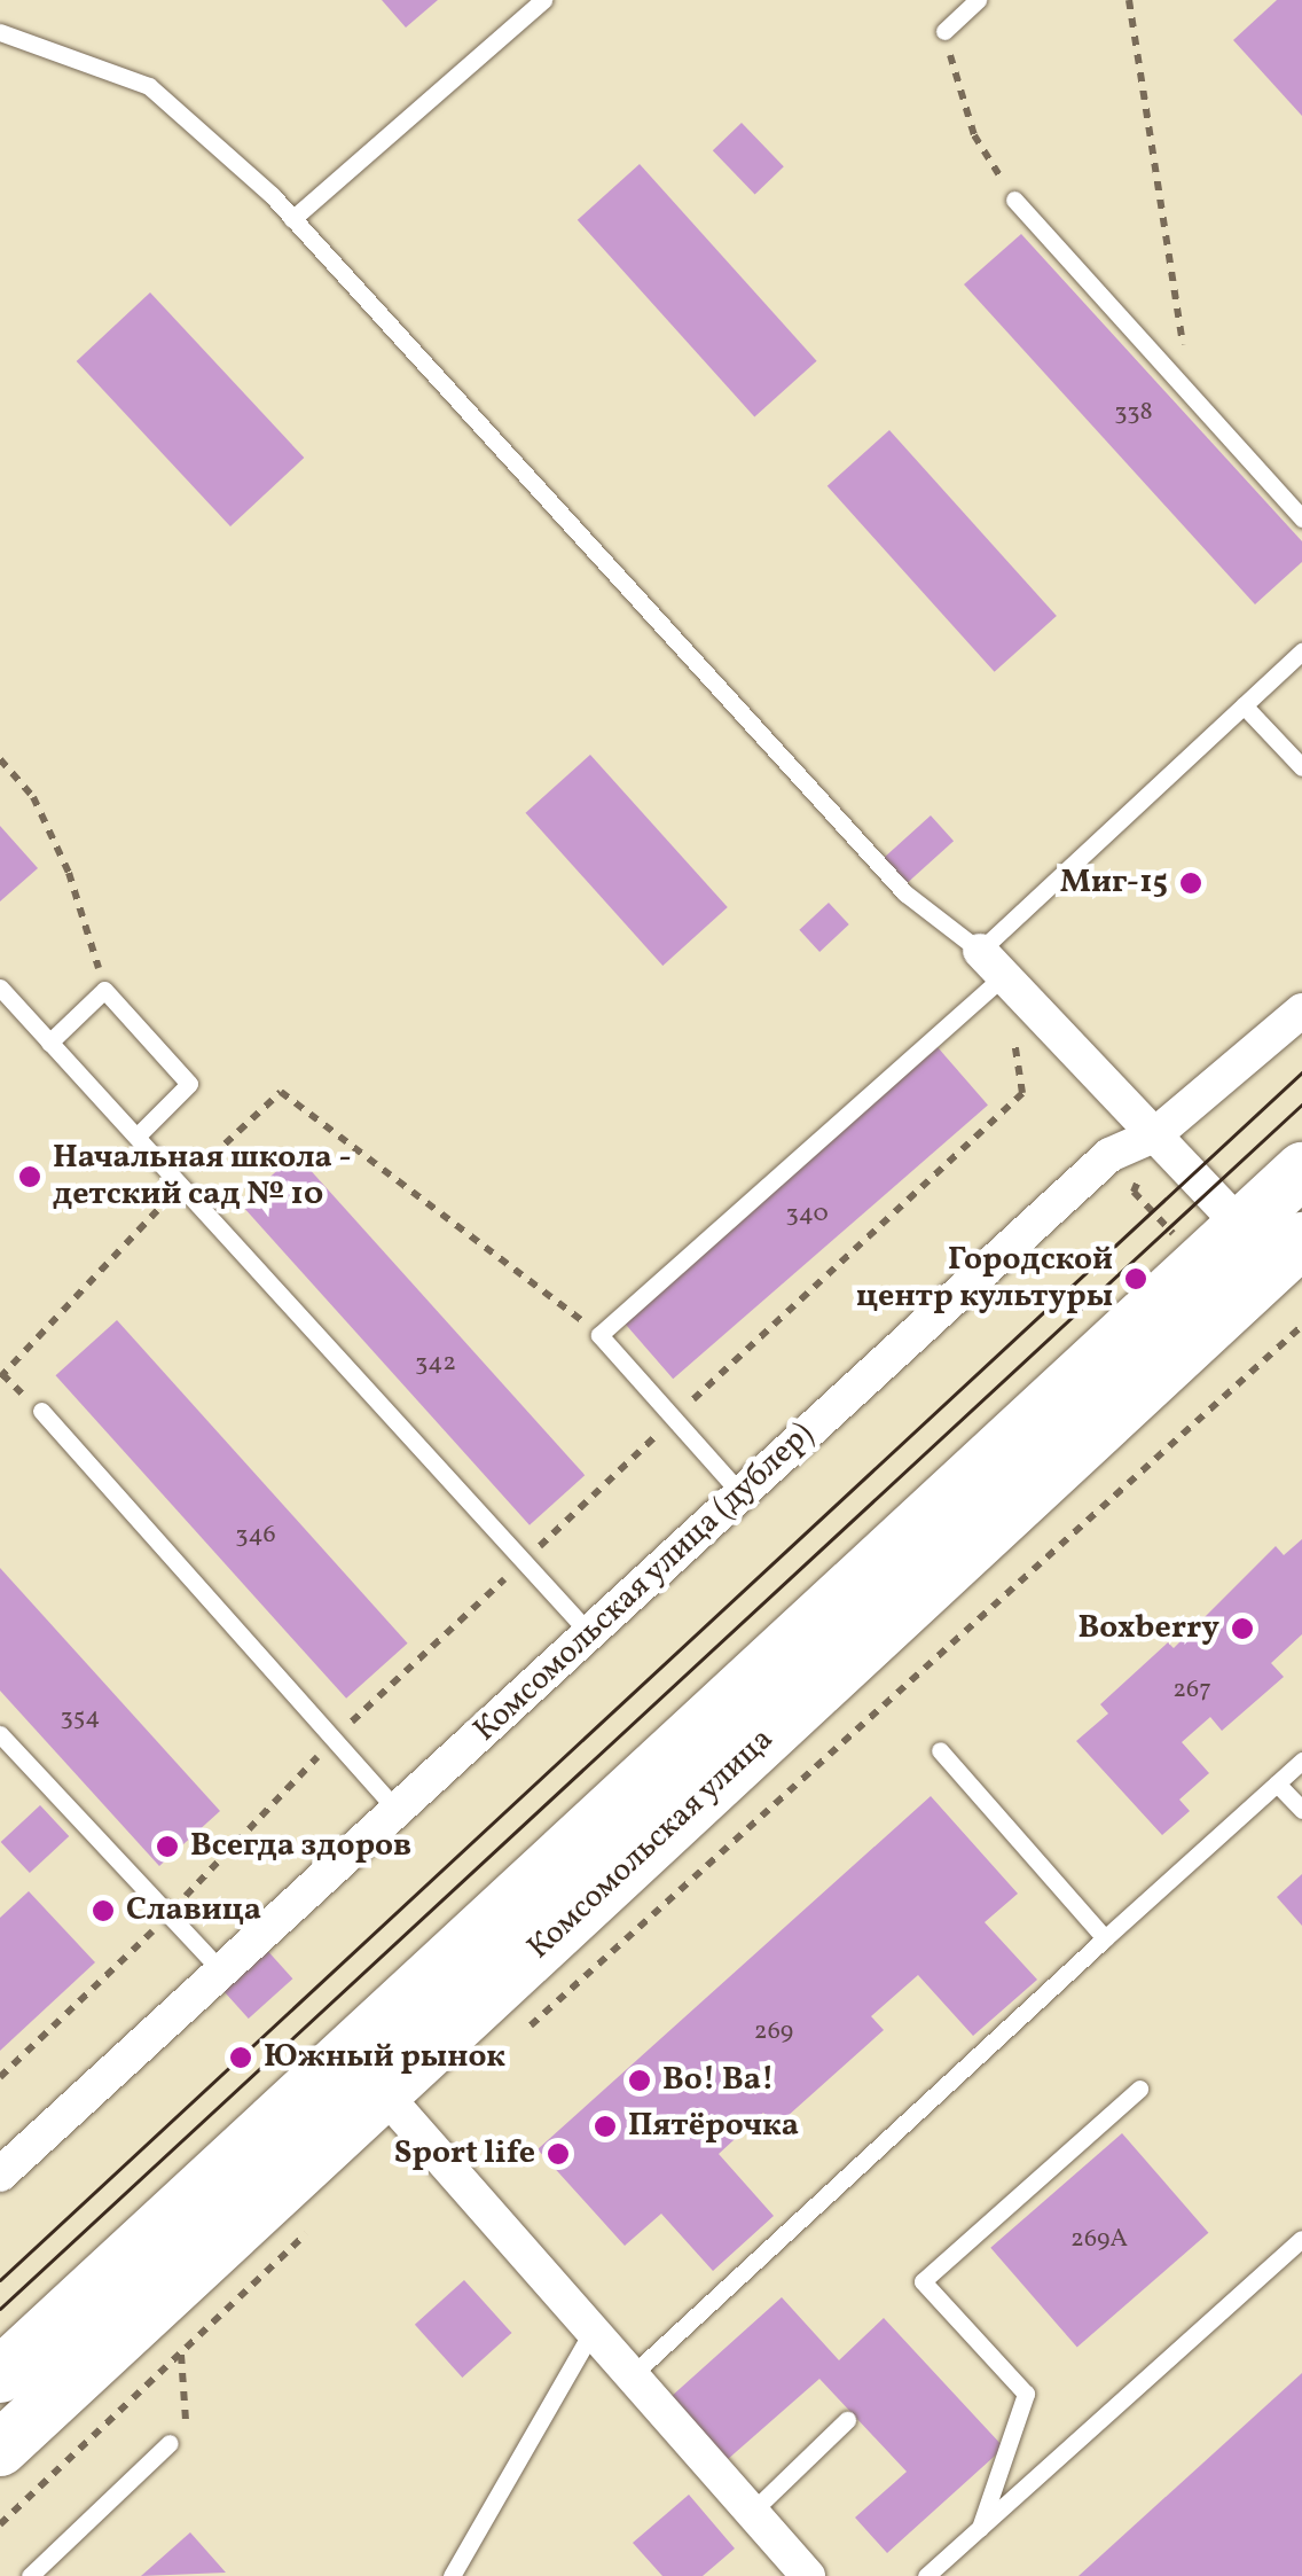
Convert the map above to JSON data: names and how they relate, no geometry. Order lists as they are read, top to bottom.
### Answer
{
  "streets": {
    "main road": ["Комсомольская улица"],
    "street": ["Комсомольская улица (дублер)"]
  },
  "places": [
    "Миг-15",
    "Начальная школа - детский сад № 10",
    "Городской центр культуры",
    "Boxberry",
    "Всегда здоров",
    "Славица",
    "Южный рынок",
    "Во! Ва!",
    "Пятёрочка",
    "Sport life"
  ],
  "house_numbers": [
    "338",
    "340",
    "342",
    "346",
    "267",
    "354",
    "269",
    "269А"
  ]
}
